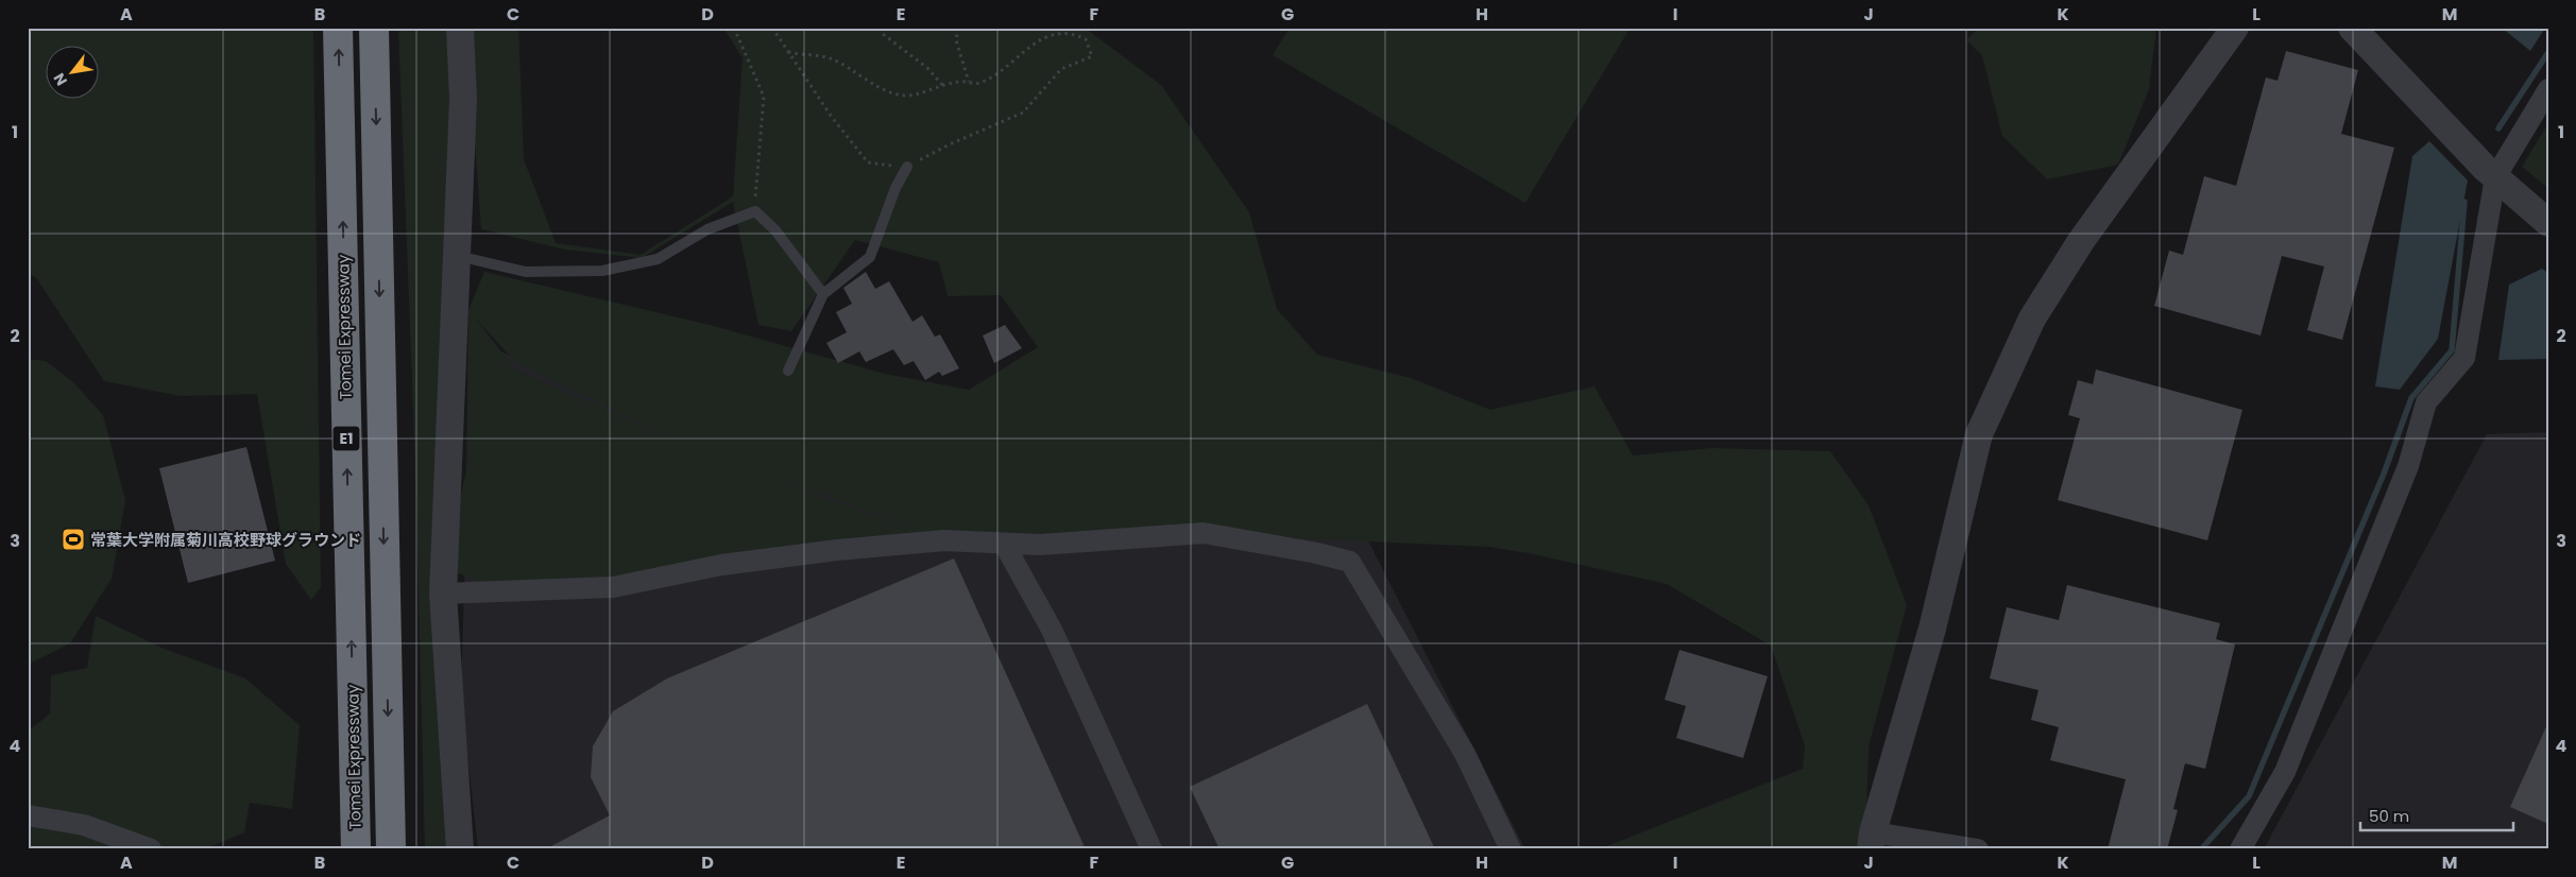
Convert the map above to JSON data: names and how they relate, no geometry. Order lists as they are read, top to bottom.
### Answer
{
  "streets": {
    "highway": ["Tomei Expressway", "E1"]
  },
  "places": {
    "sports": ["常葉大学附属菊川高校野球グラウンド"]
  },
  "scale_bar": "50 m",
  "north": "bottom left",
  "grid": {
    "columns": [
      "A",
      "B",
      "C",
      "D",
      "E",
      "F",
      "G",
      "H",
      "I",
      "J",
      "K",
      "L",
      "M"
    ],
    "rows": [
      "1",
      "2",
      "3",
      "4"
    ]
  }
}
